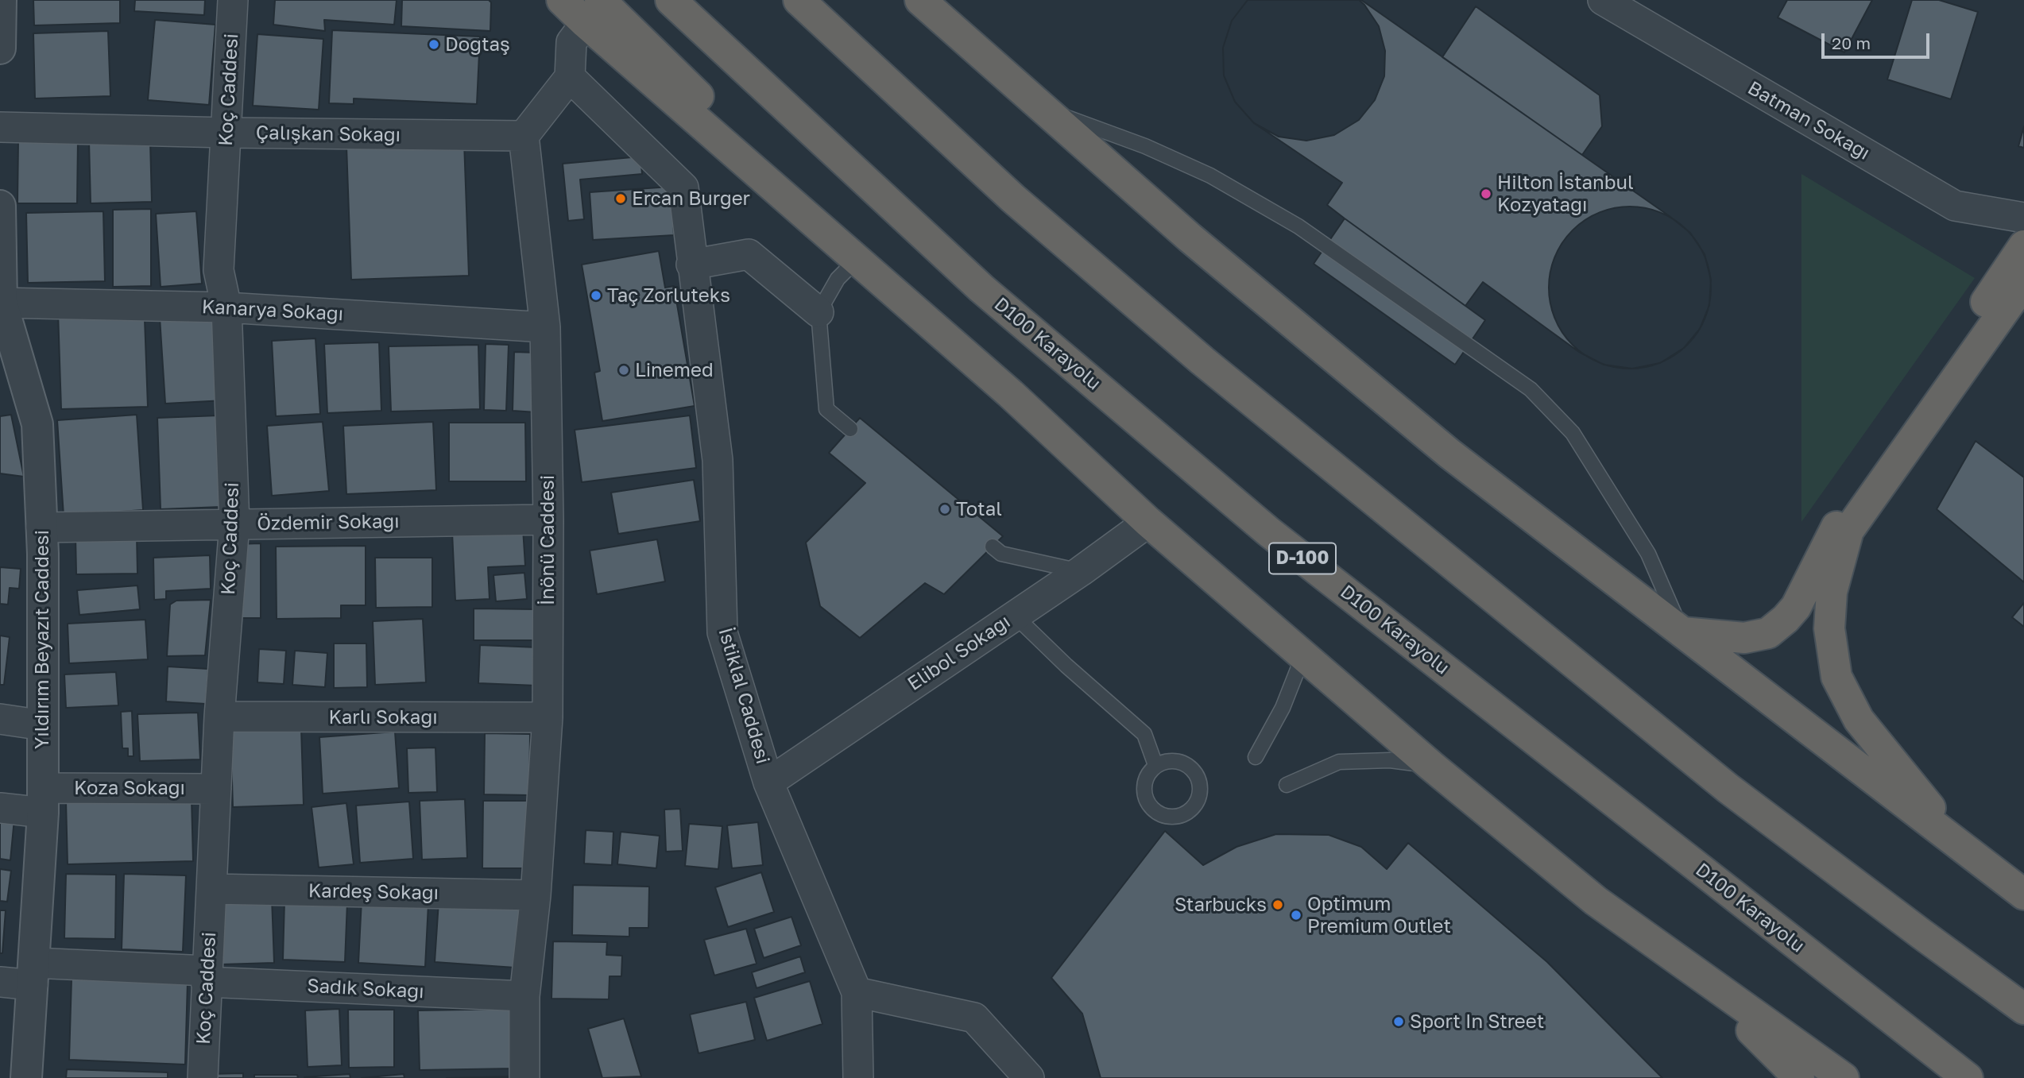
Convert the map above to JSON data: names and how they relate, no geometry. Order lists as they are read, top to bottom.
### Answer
{
  "streets": {
    "highway": ["D100 Karayolu", "D-100"],
    "street": [
      "Koç Caddesi",
      "Batman Sokağı",
      "Çalışkan Sokağı",
      "Kanarya Sokağı",
      "Özdemir Sokağı",
      "İnönü Caddesi",
      "Yıldırım Beyazıt Caddesi",
      "Elibol Sokağı",
      "İstiklal Caddesi",
      "Karlı Sokağı",
      "Koza Sokağı",
      "Kardeş Sokağı",
      "Sadık Sokağı"
    ]
  },
  "crossings": [
    ["Koç Caddesi", "Çalışkan Sokağı"],
    ["Koç Caddesi", "Kanarya Sokağı"],
    ["Koç Caddesi", "Özdemir Sokağı"],
    ["Koç Caddesi", "Karlı Sokağı"],
    ["Koç Caddesi", "Koza Sokağı"],
    ["Koç Caddesi", "Kardeş Sokağı"],
    ["Koç Caddesi", "Sadık Sokağı"],
    ["Çalışkan Sokağı", "İnönü Caddesi"],
    ["Kanarya Sokağı", "İnönü Caddesi"],
    ["Kanarya Sokağı", "Yıldırım Beyazıt Caddesi"],
    ["Özdemir Sokağı", "İnönü Caddesi"],
    ["Özdemir Sokağı", "Yıldırım Beyazıt Caddesi"],
    ["İnönü Caddesi", "Karlı Sokağı"],
    ["İnönü Caddesi", "Kardeş Sokağı"],
    ["İnönü Caddesi", "Sadık Sokağı"],
    ["Yıldırım Beyazıt Caddesi", "Koza Sokağı"],
    ["Yıldırım Beyazıt Caddesi", "Sadık Sokağı"],
    ["Elibol Sokağı", "İstiklal Caddesi"]
  ],
  "places": [
    "Doğtaş",
    "Hilton İstanbul Kozyatağı",
    "Ercan Burger",
    "Taç Zorluteks",
    "Linemed",
    "Total",
    "Starbucks",
    "Optimum Premium Outlet",
    "Sport In Street"
  ],
  "scale_bar": "20 m"
}
